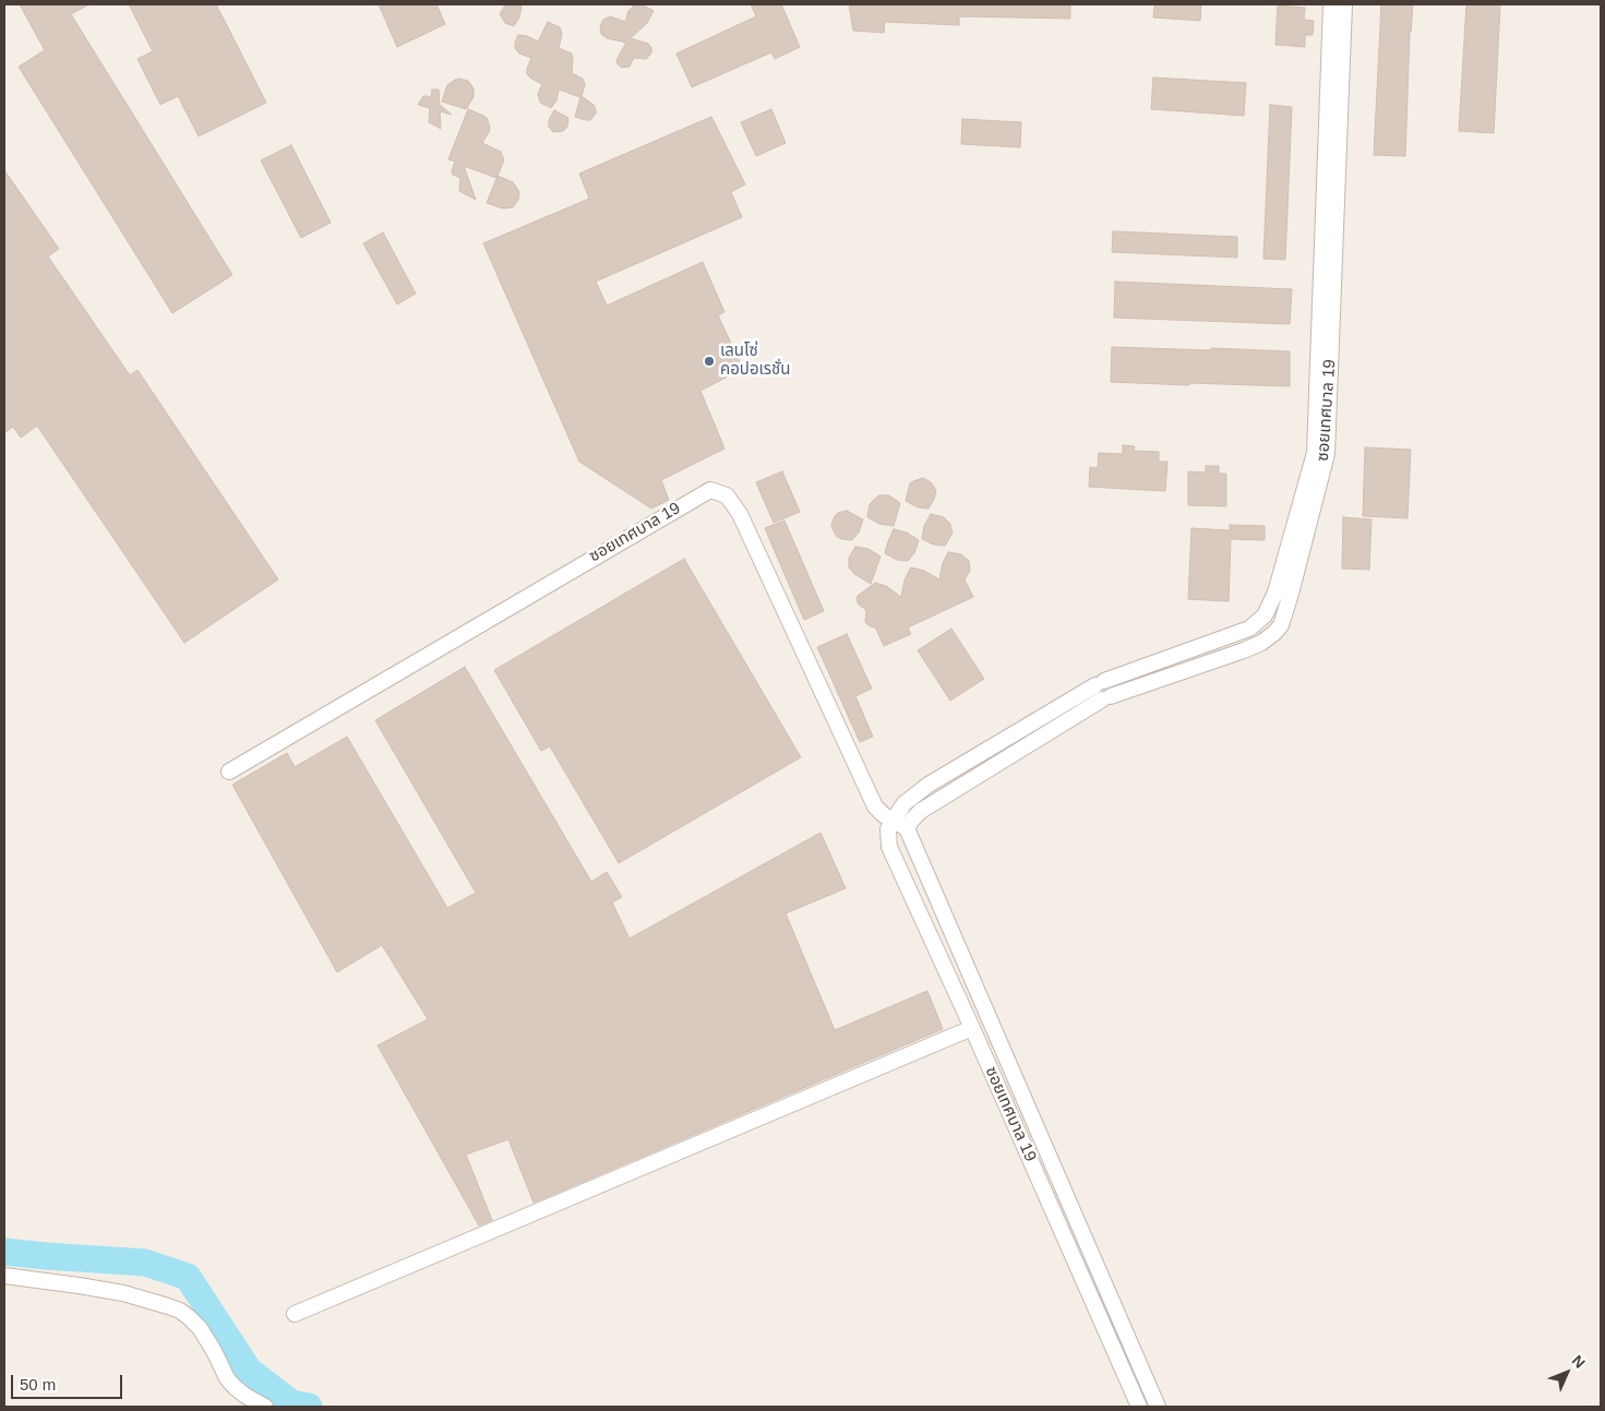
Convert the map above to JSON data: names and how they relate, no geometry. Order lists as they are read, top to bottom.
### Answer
{
  "streets": {
    "street": ["ซอยเทศบาล 19"]
  },
  "places": ["เลนโซ่ คอปอเรชั่น"],
  "scale_bar": "50 m",
  "north": "top right"
}
